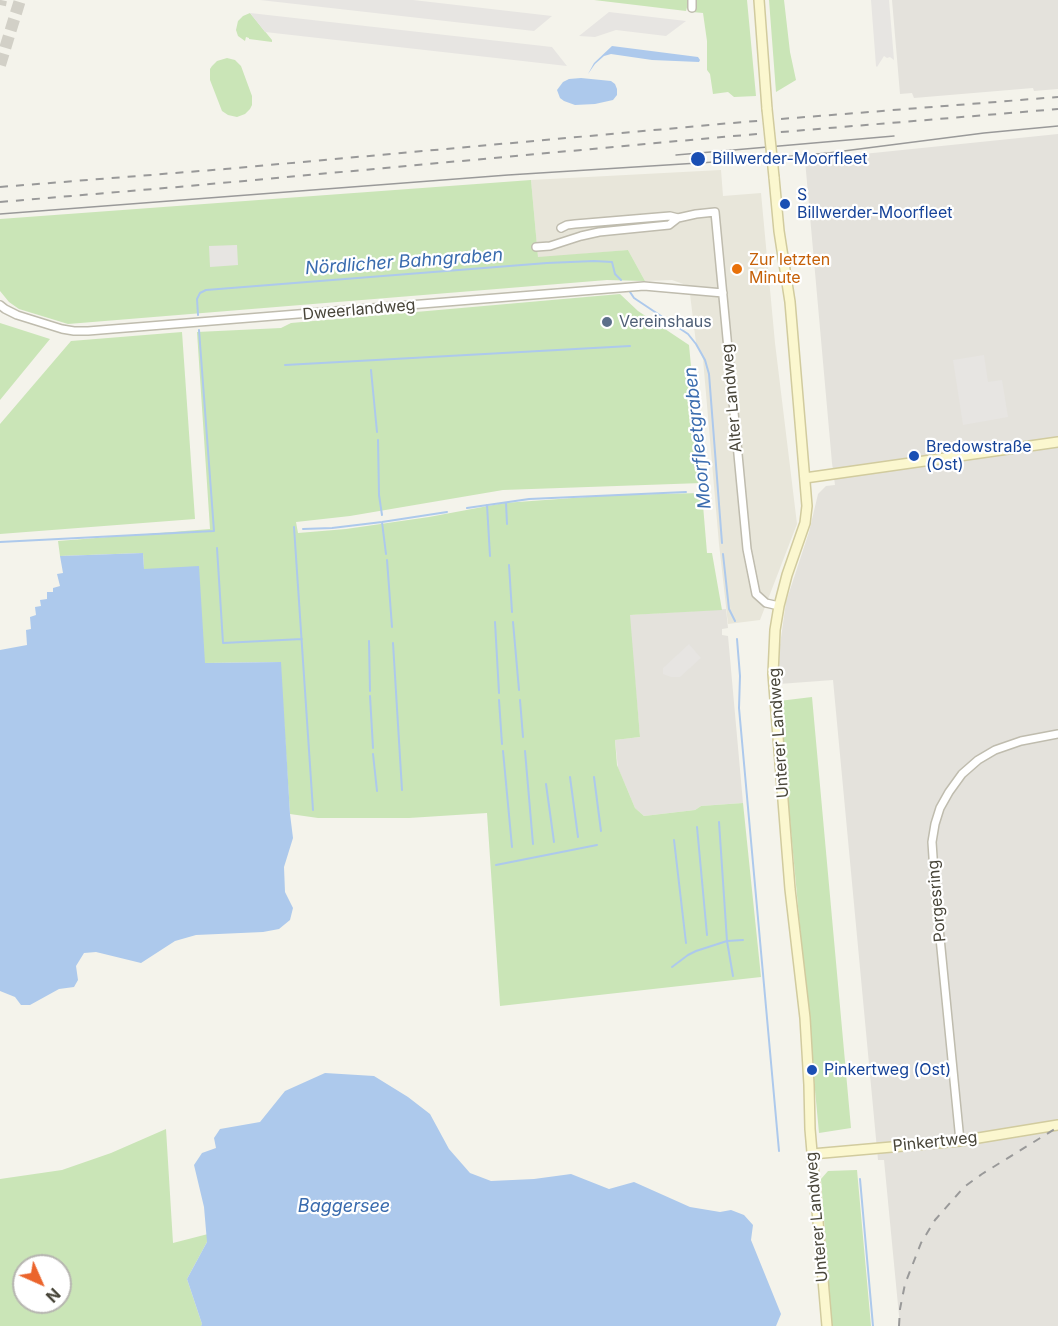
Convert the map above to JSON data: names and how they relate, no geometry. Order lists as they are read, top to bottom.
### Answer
{
  "streets": {
    "main road": ["Unterer Landweg", "Pinkertweg"],
    "street": ["Dweerlandweg", "Alter Landweg", "Porgesring"]
  },
  "crossings": [
    ["Dweerlandweg", "Alter Landweg"],
    ["Alter Landweg", "Unterer Landweg"],
    ["Unterer Landweg", "Pinkertweg"],
    ["Porgesring", "Pinkertweg"]
  ],
  "water": ["Nördlicher Bahngraben", "Moorfleetgraben", "Baggersee"],
  "places": [
    "Billwerder-Moorfleet",
    "S Billwerder-Moorfleet",
    "Zur letzten Minute",
    "Vereinshaus",
    "Bredowstraße (Ost)",
    "Pinkertweg (Ost)"
  ],
  "north": "bottom right"
}
